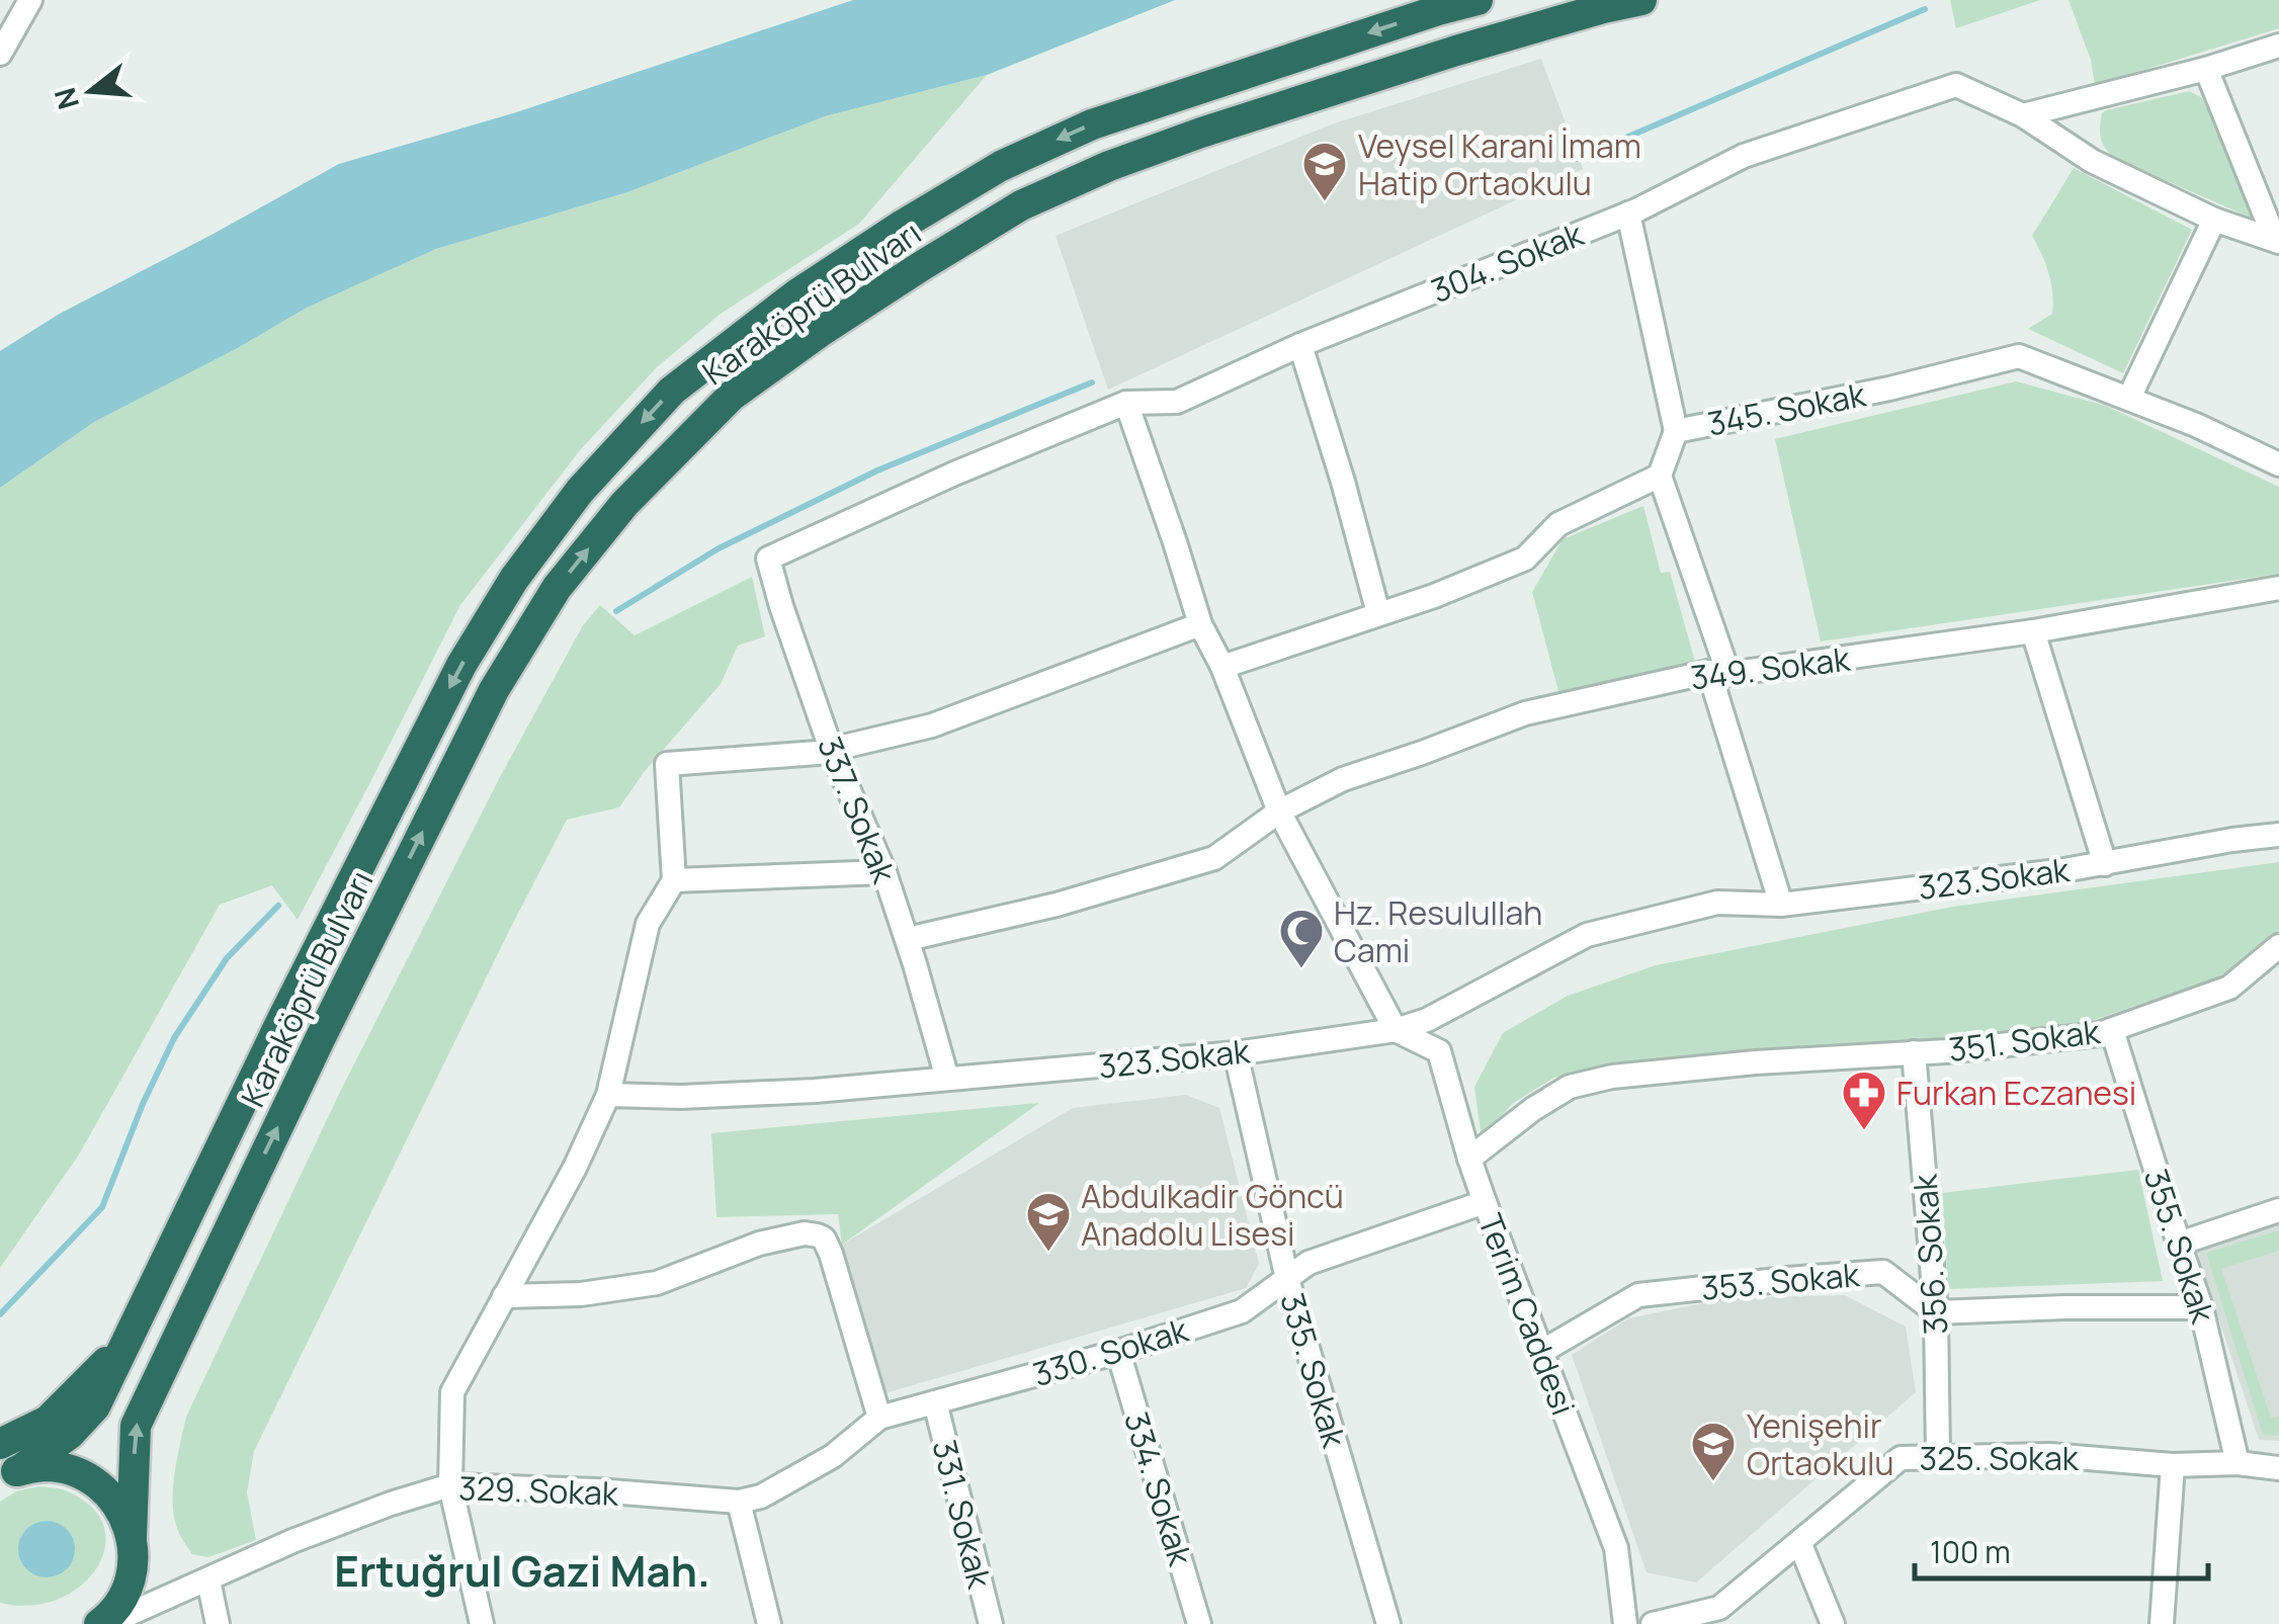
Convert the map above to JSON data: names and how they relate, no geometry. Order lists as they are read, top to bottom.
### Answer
{
  "streets": {
    "highway": ["Karaköprü Bulvarı"],
    "street": [
      "304. Sokak",
      "345. Sokak",
      "349. Sokak",
      "337. Sokak",
      "323.Sokak",
      "351. Sokak",
      "355. Sokak",
      "356. Sokak",
      "353. Sokak",
      "Terim Caddesi",
      "330. Sokak",
      "335. Sokak",
      "325. Sokak",
      "334. Sokak",
      "329. Sokak",
      "331. Sokak"
    ]
  },
  "crossings": [
    ["304. Sokak", "337. Sokak"],
    ["Karaköprü Bulvarı", "329. Sokak"],
    ["349. Sokak", "337. Sokak"],
    ["337. Sokak", "323.Sokak"],
    ["323.Sokak", "Terim Caddesi"],
    ["323.Sokak", "335. Sokak"],
    ["351. Sokak", "355. Sokak"],
    ["351. Sokak", "356. Sokak"],
    ["351. Sokak", "Terim Caddesi"],
    ["355. Sokak", "325. Sokak"],
    ["356. Sokak", "353. Sokak"],
    ["356. Sokak", "325. Sokak"],
    ["353. Sokak", "Terim Caddesi"],
    ["Terim Caddesi", "330. Sokak"],
    ["330. Sokak", "335. Sokak"],
    ["330. Sokak", "334. Sokak"],
    ["330. Sokak", "329. Sokak"],
    ["330. Sokak", "331. Sokak"]
  ],
  "districts": ["Ertuğrul Gazi Mah."],
  "places": {
    "school or university": ["Veysel Karani İmam Hatip Ortaokulu", "Abdulkadir Göncü Anadolu Lisesi", "Yenişehir Ortaokulu"],
    "mosque": ["Hz. Resulullah Cami"],
    "pharmacy": ["Furkan Eczanesi"]
  },
  "scale_bar": "100 m",
  "north": "left"
}
